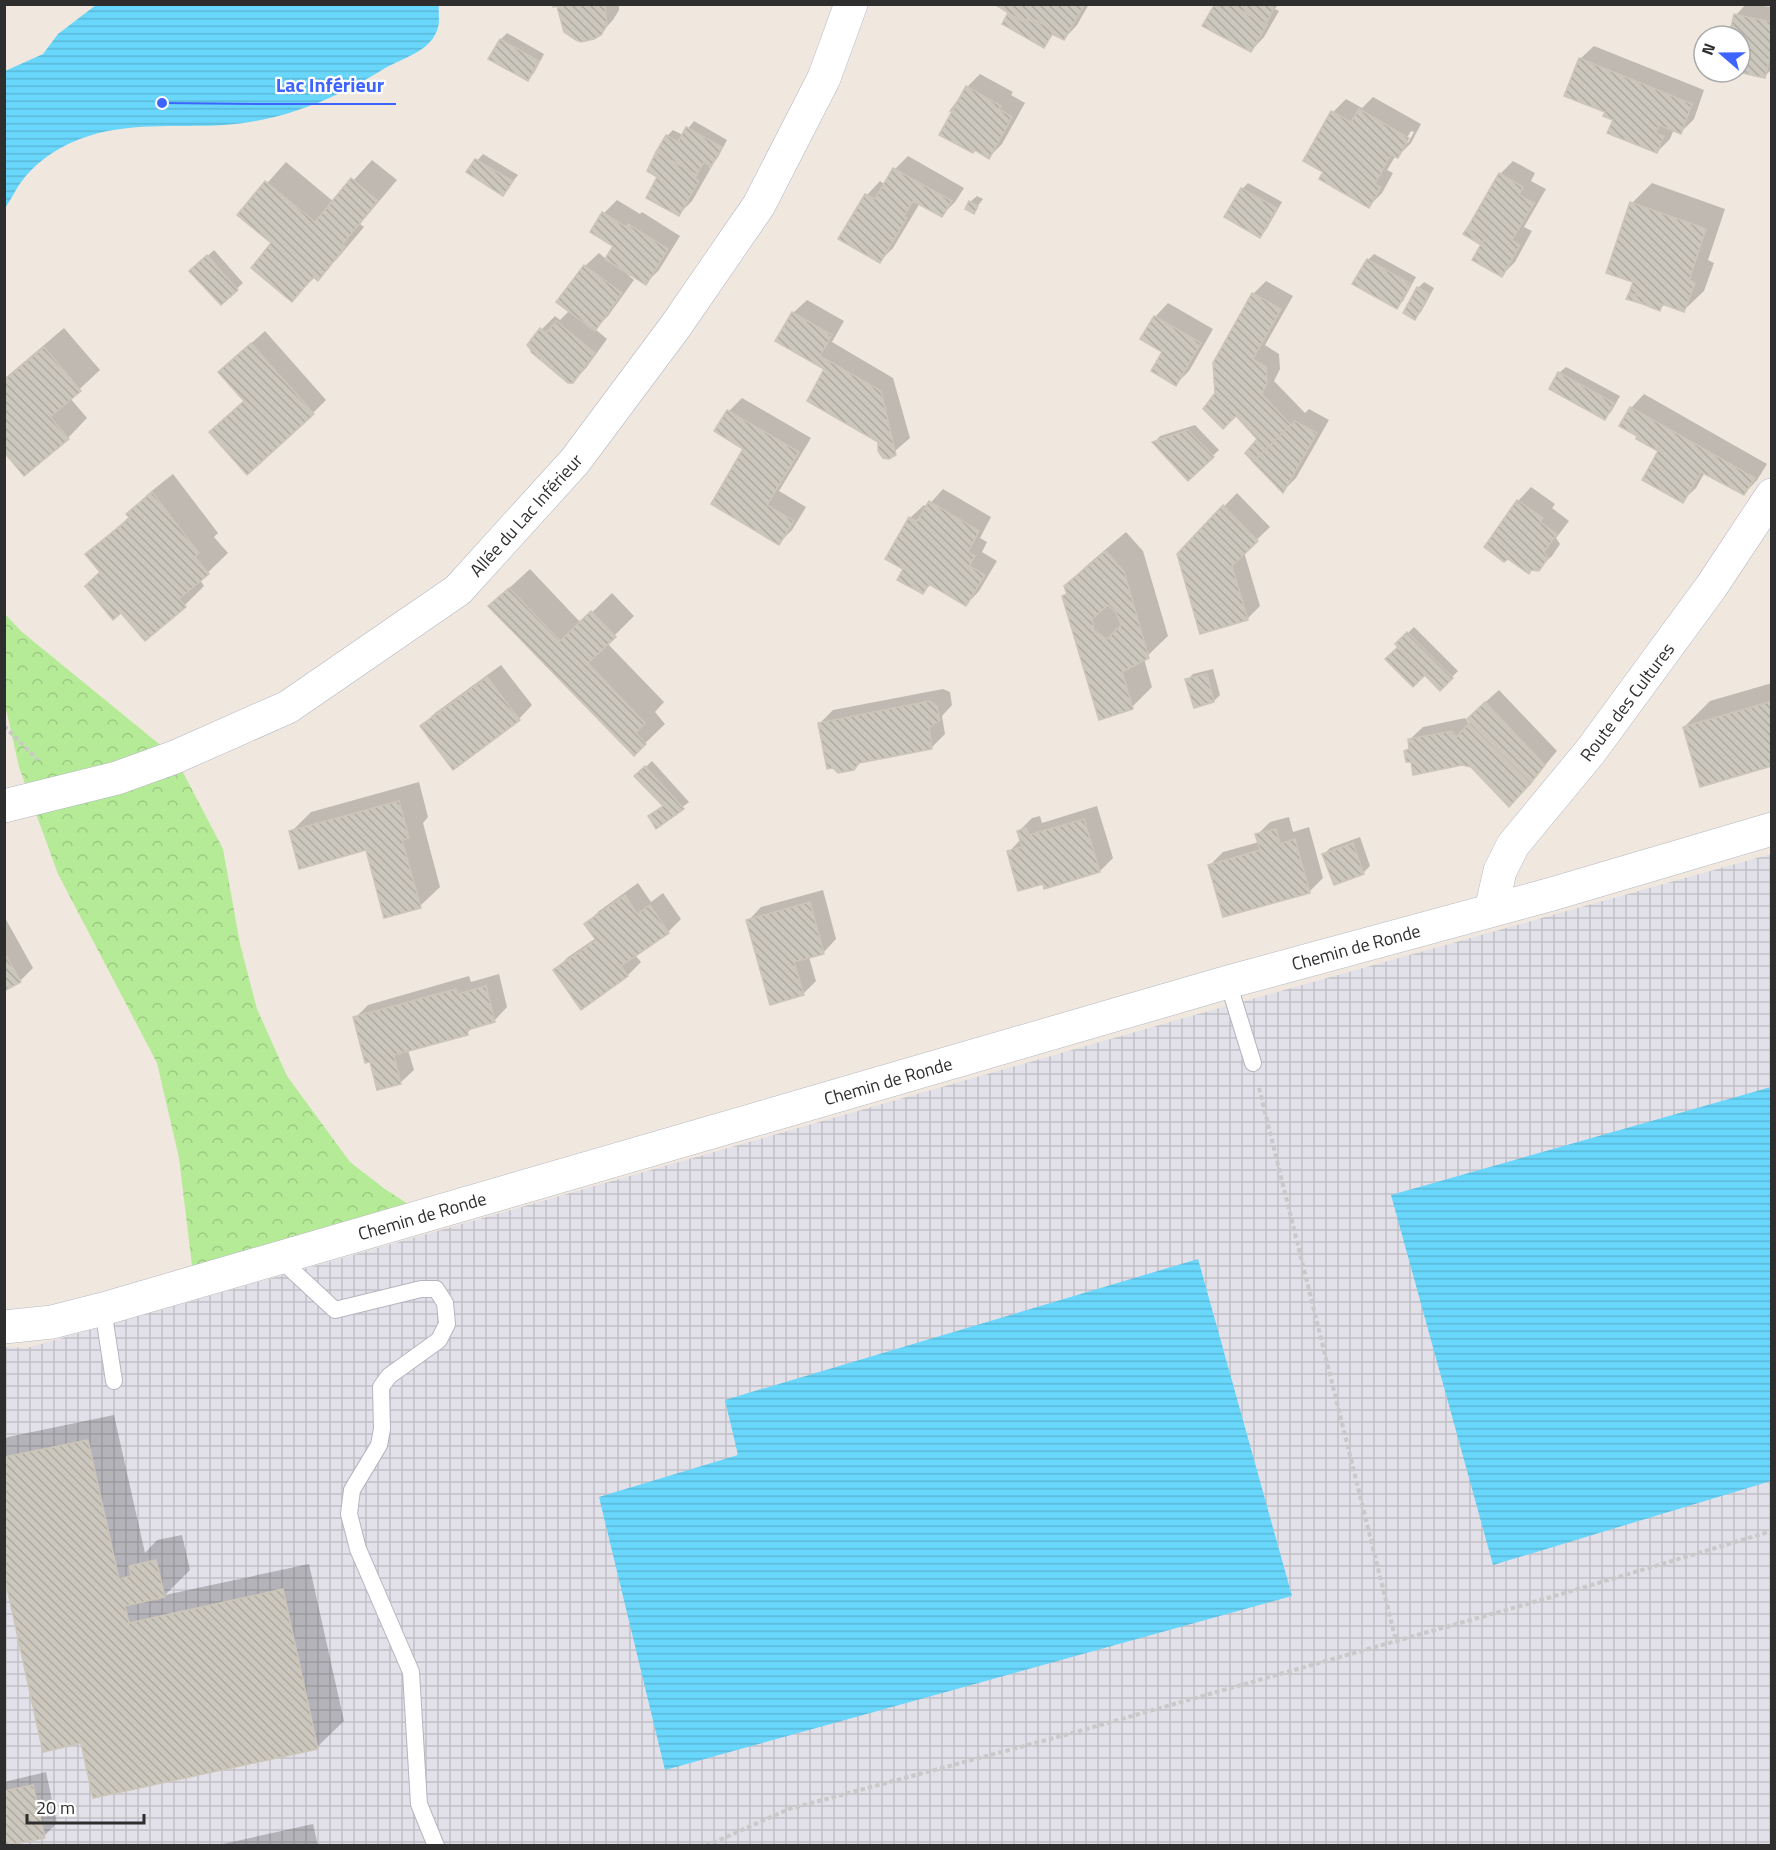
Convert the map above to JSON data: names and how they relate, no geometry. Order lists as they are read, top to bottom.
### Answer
{
  "streets": {
    "street": ["Allée du Lac Inférieur", "Route des Cultures", "Chemin de Ronde"]
  },
  "crossings": [
    ["Route des Cultures", "Chemin de Ronde"]
  ],
  "places": ["Lac Inférieur"],
  "scale_bar": "20 m",
  "north": "left"
}
